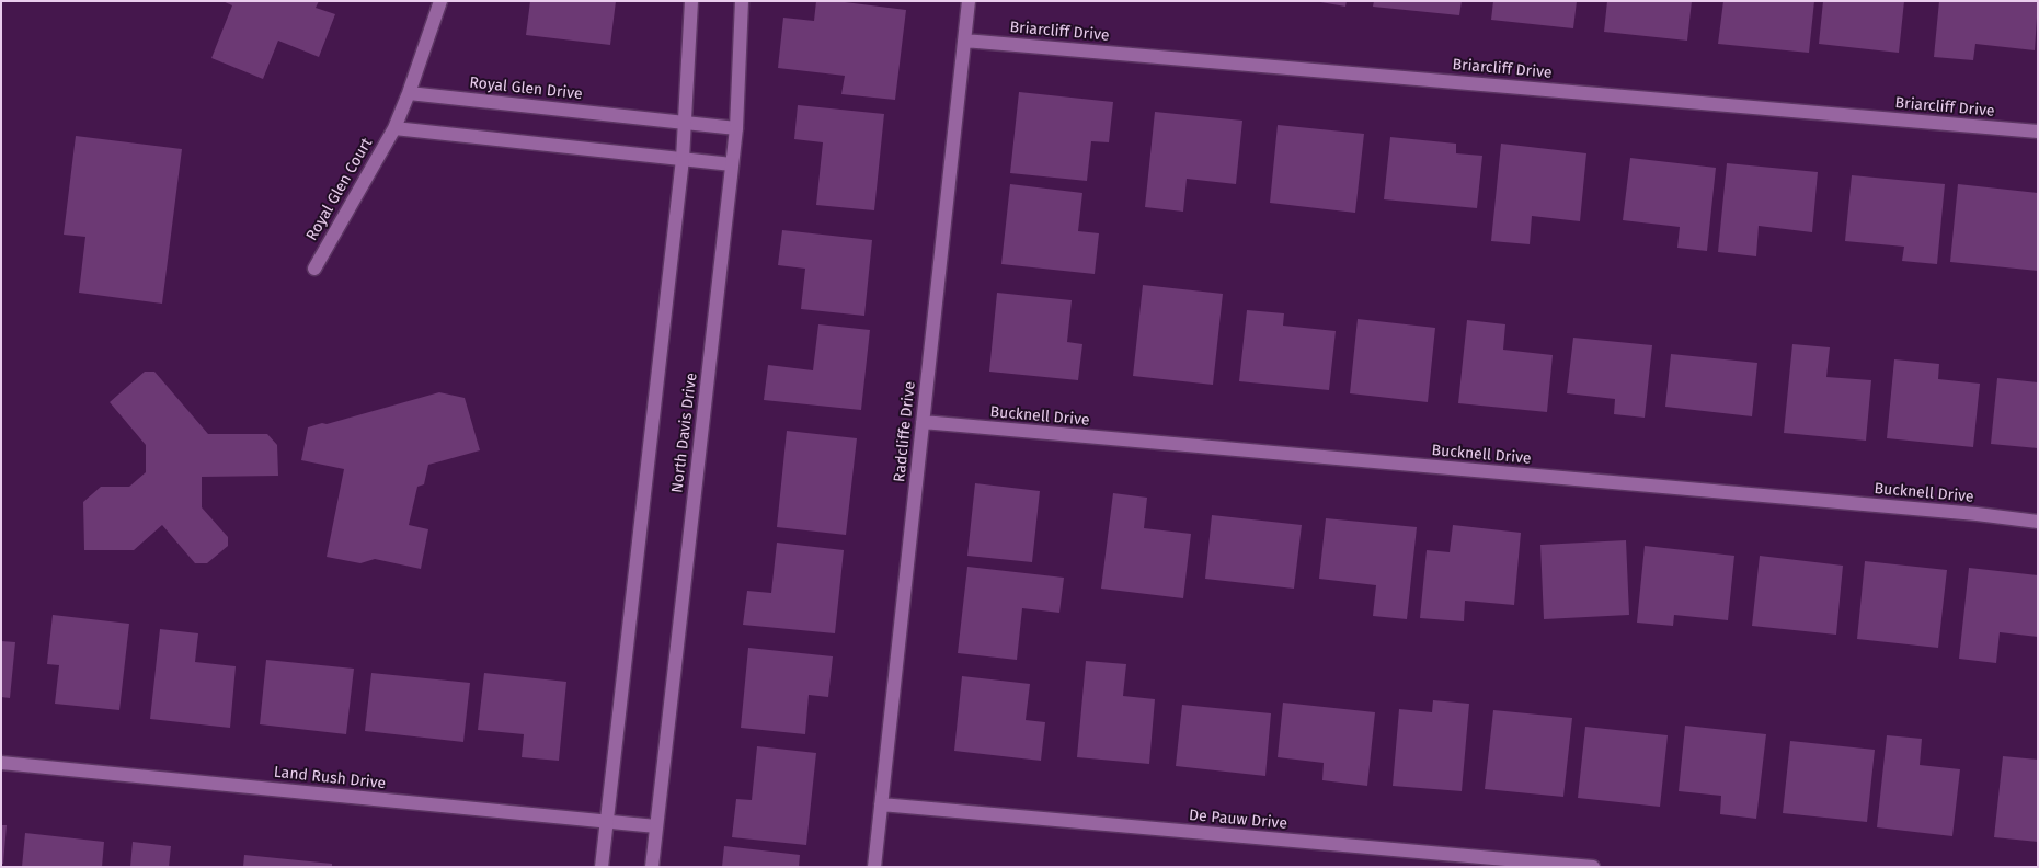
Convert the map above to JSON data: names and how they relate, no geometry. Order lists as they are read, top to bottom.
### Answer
{
  "streets": {
    "street": [
      "Briarcliff Drive",
      "Royal Glen Drive",
      "Royal Glen Court",
      "Bucknell Drive",
      "Radcliffe Drive",
      "North Davis Drive",
      "Land Rush Drive",
      "De Pauw Drive"
    ]
  },
  "crossings": [
    ["Briarcliff Drive", "Radcliffe Drive"],
    ["Royal Glen Drive", "Royal Glen Court"],
    ["Royal Glen Drive", "North Davis Drive"],
    ["Bucknell Drive", "Radcliffe Drive"],
    ["Radcliffe Drive", "De Pauw Drive"],
    ["North Davis Drive", "Land Rush Drive"]
  ]
}
